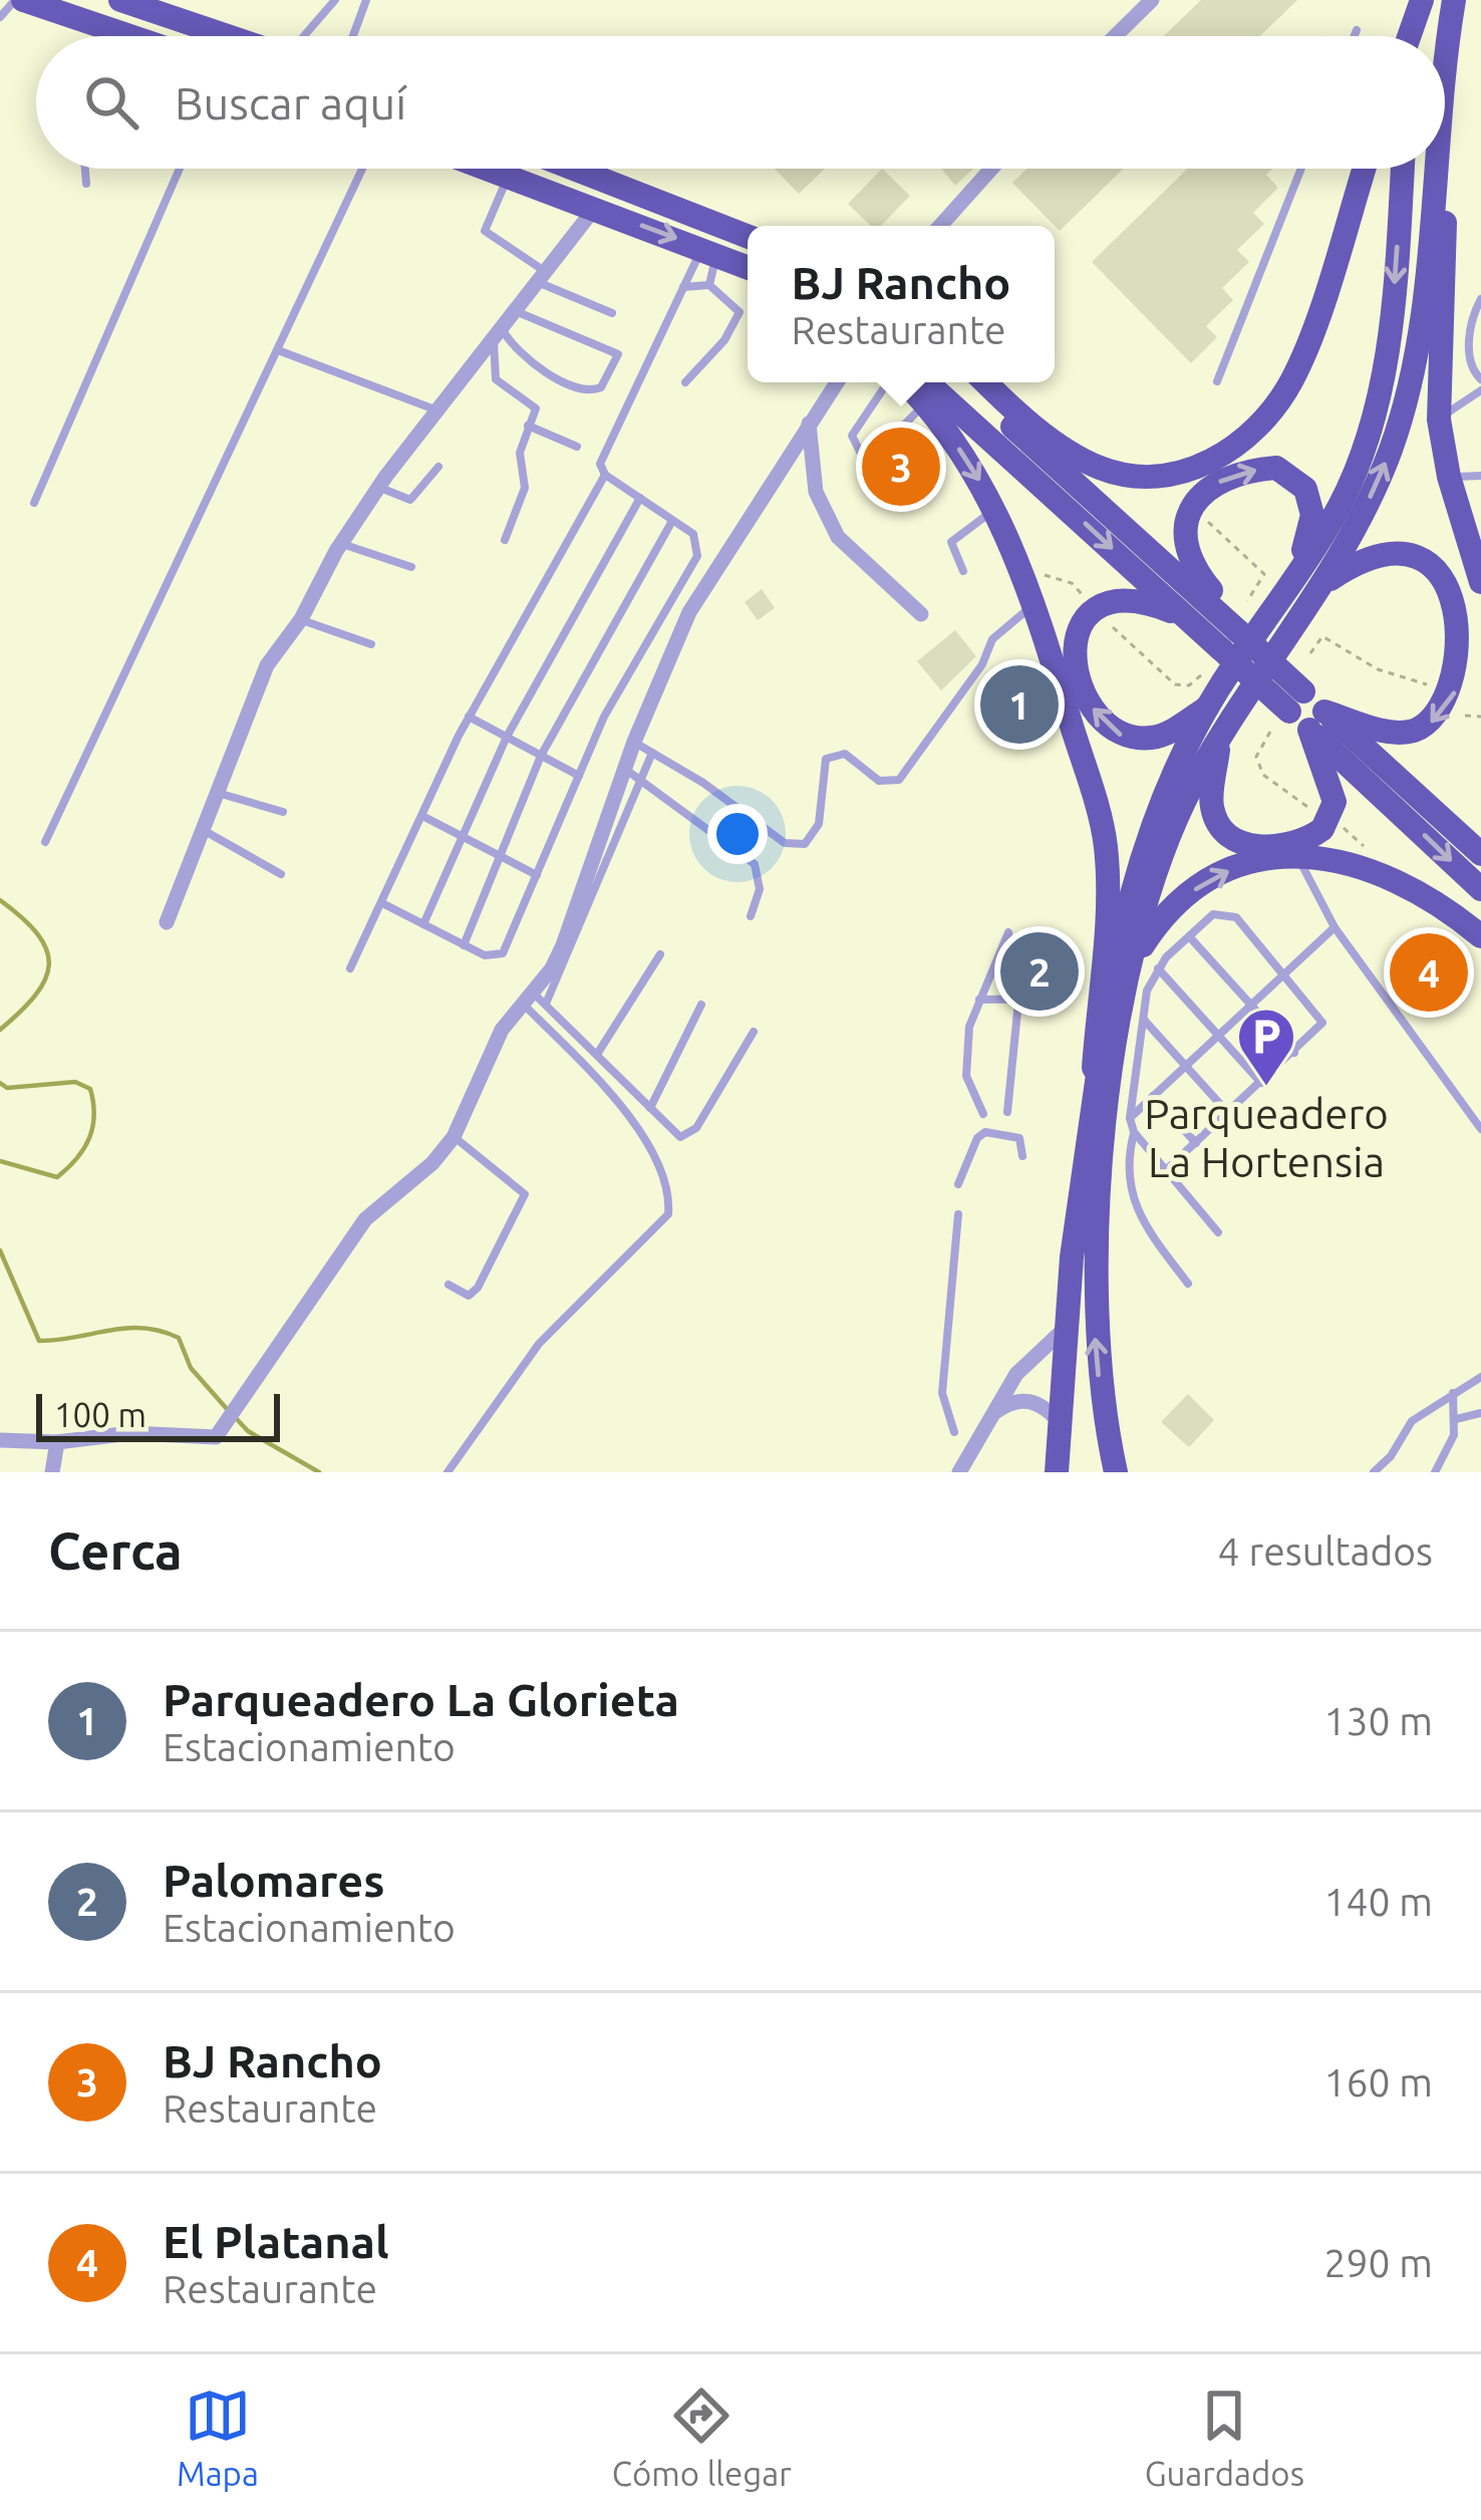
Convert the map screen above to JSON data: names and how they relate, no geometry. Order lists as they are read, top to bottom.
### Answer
{
  "places": {
    "parking": ["Parqueadero La Hortensia"]
  },
  "scale_bar": "100 m",
  "page": {
    "search": "Buscar aquí",
    "popup": ["BJ Rancho", "Restaurante"],
    "pins": [
      "3",
      "1",
      "2",
      "4"
    ],
    "scale": "100 m",
    "heading": ["Cerca", "4 resultados"],
    "list": [
      {
        "mark": "1",
        "name": "Parqueadero La Glorieta",
        "note": "Estacionamiento",
        "value": "130 m"
      },
      {
        "mark": "2",
        "name": "Palomares",
        "note": "Estacionamiento",
        "value": "140 m"
      },
      {
        "mark": "3",
        "name": "BJ Rancho",
        "note": "Restaurante",
        "value": "160 m"
      },
      {
        "mark": "4",
        "name": "El Platanal",
        "note": "Restaurante",
        "value": "290 m"
      }
    ],
    "nav": ["Mapa", "Cómo llegar", "Guardados"]
  }
}
